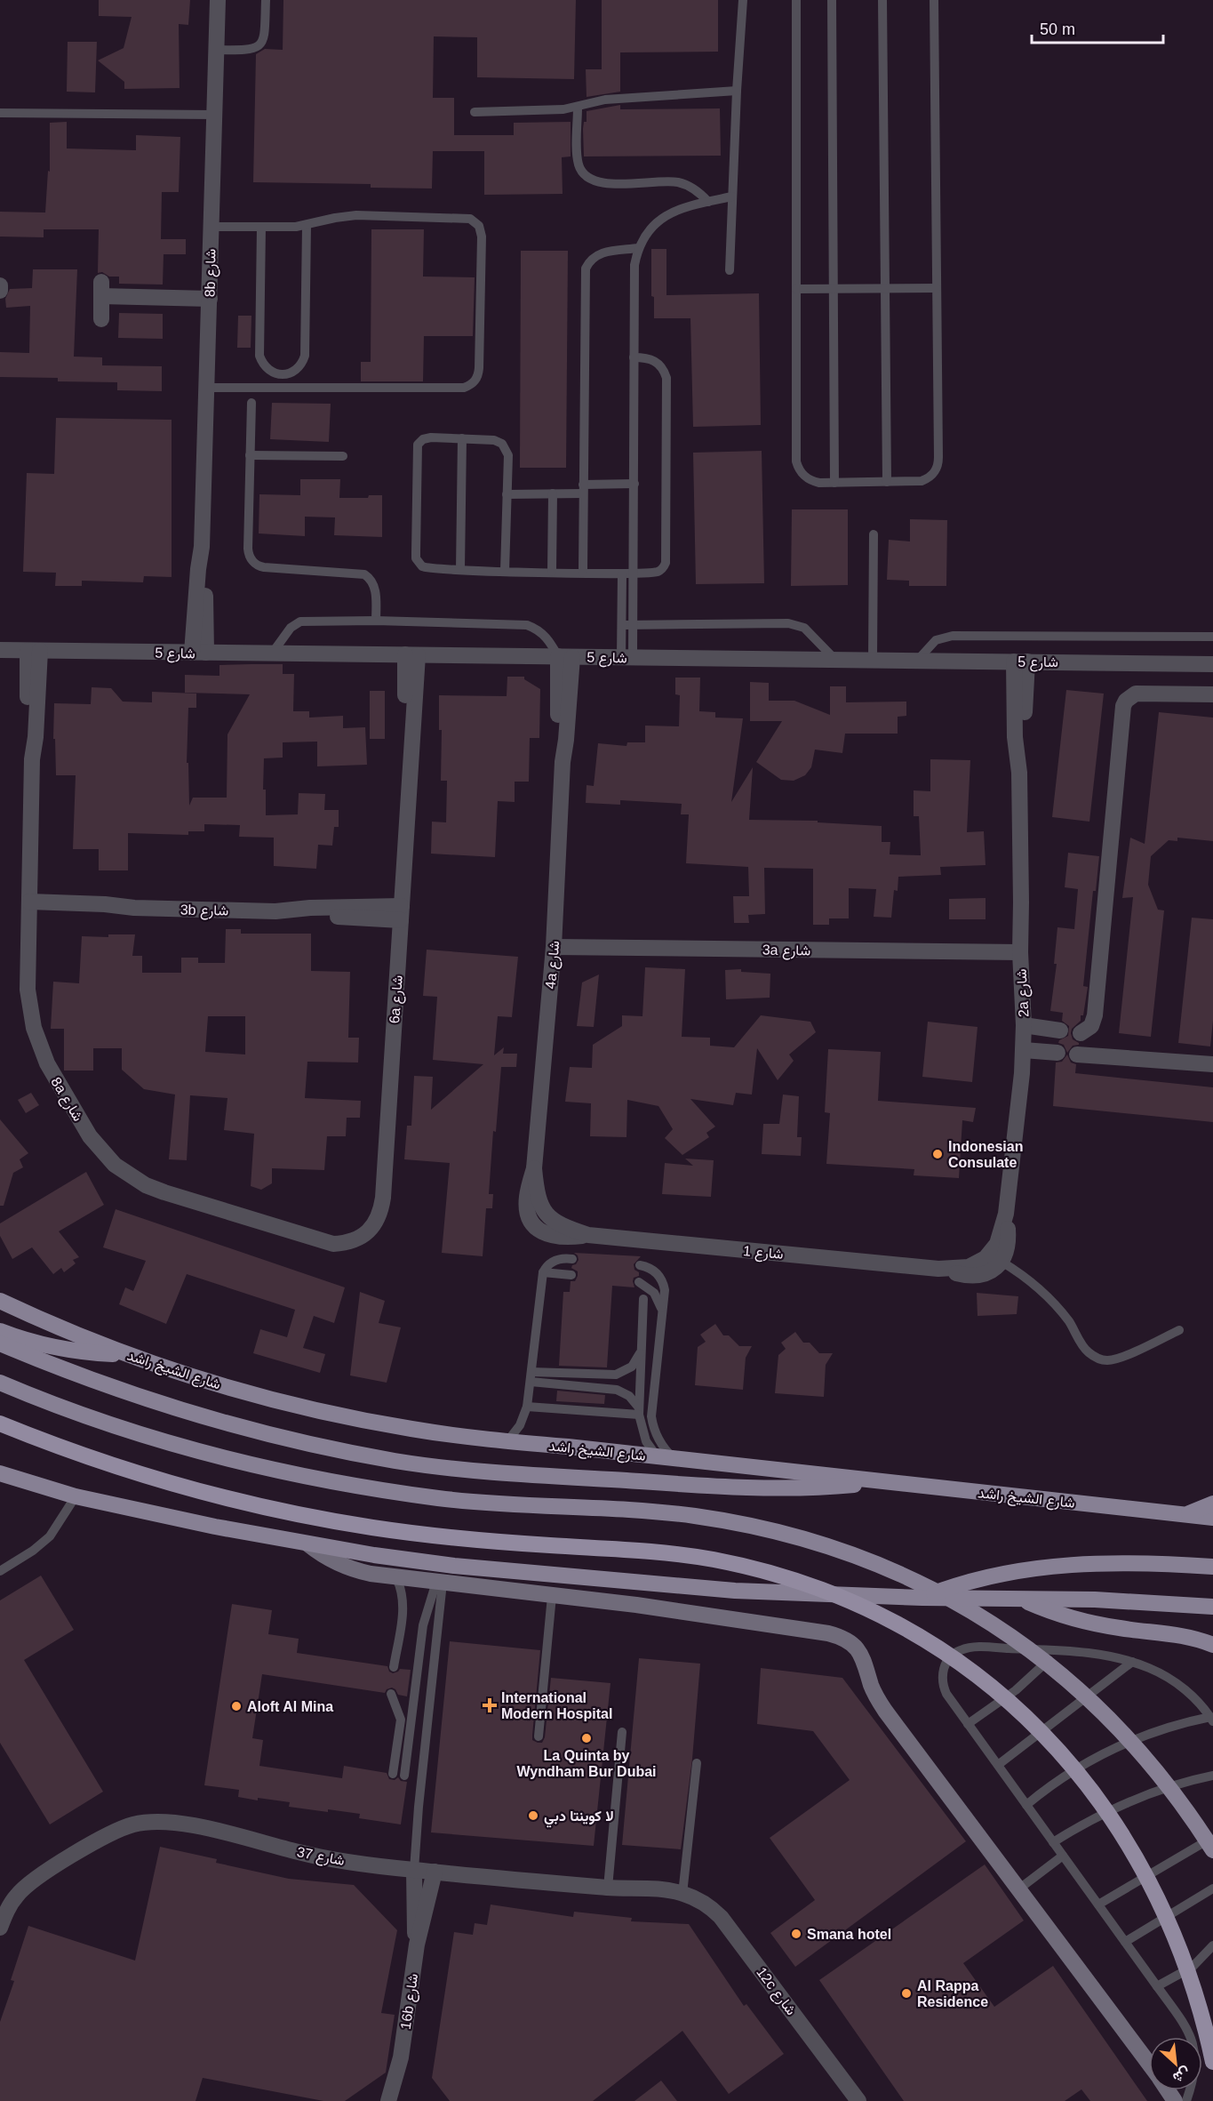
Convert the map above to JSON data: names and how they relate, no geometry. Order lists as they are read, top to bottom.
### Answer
{
  "streets": {
    "main road": ["شارع الشيخ راشد"],
    "street": [
      "8b شارع",
      "شارع 5",
      "3b شارع",
      "3a شارع",
      "4a شارع",
      "2a شارع",
      "6a شارع",
      "8a شارع",
      "شارع 1",
      "شارع 37",
      "12c شارع",
      "16b شارع"
    ]
  },
  "crossings": [
    ["8b شارع", "شارع 5"],
    ["شارع 5", "4a شارع"],
    ["شارع 5", "2a شارع"],
    ["شارع 5", "6a شارع"],
    ["شارع 5", "8a شارع"],
    ["3b شارع", "6a شارع"],
    ["3b شارع", "8a شارع"],
    ["3a شارع", "4a شارع"],
    ["3a شارع", "2a شارع"],
    ["4a شارع", "شارع 1"],
    ["2a شارع", "شارع 1"],
    ["6a شارع", "8a شارع"],
    ["شارع 37", "12c شارع"],
    ["شارع 37", "16b شارع"]
  ],
  "places": {
    "other": [
      "Indonesian Consulate",
      "Aloft Al Mina",
      "La Quinta by Wyndham Bur Dubai",
      "لا كوينتا دبي",
      "Smana hotel",
      "Al Rappa Residence"
    ],
    "health": ["International Modern Hospital"]
  },
  "scale_bar": "50 m",
  "north": "bottom right"
}
